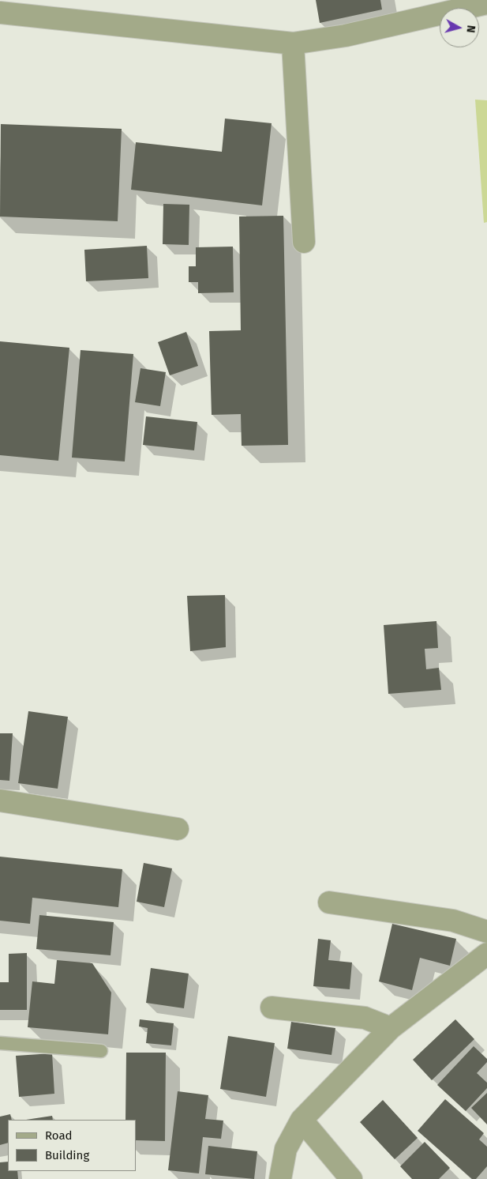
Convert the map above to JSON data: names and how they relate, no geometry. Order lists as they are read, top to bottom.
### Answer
{
  "legend": ["Road", "Building"],
  "north": "right"
}
